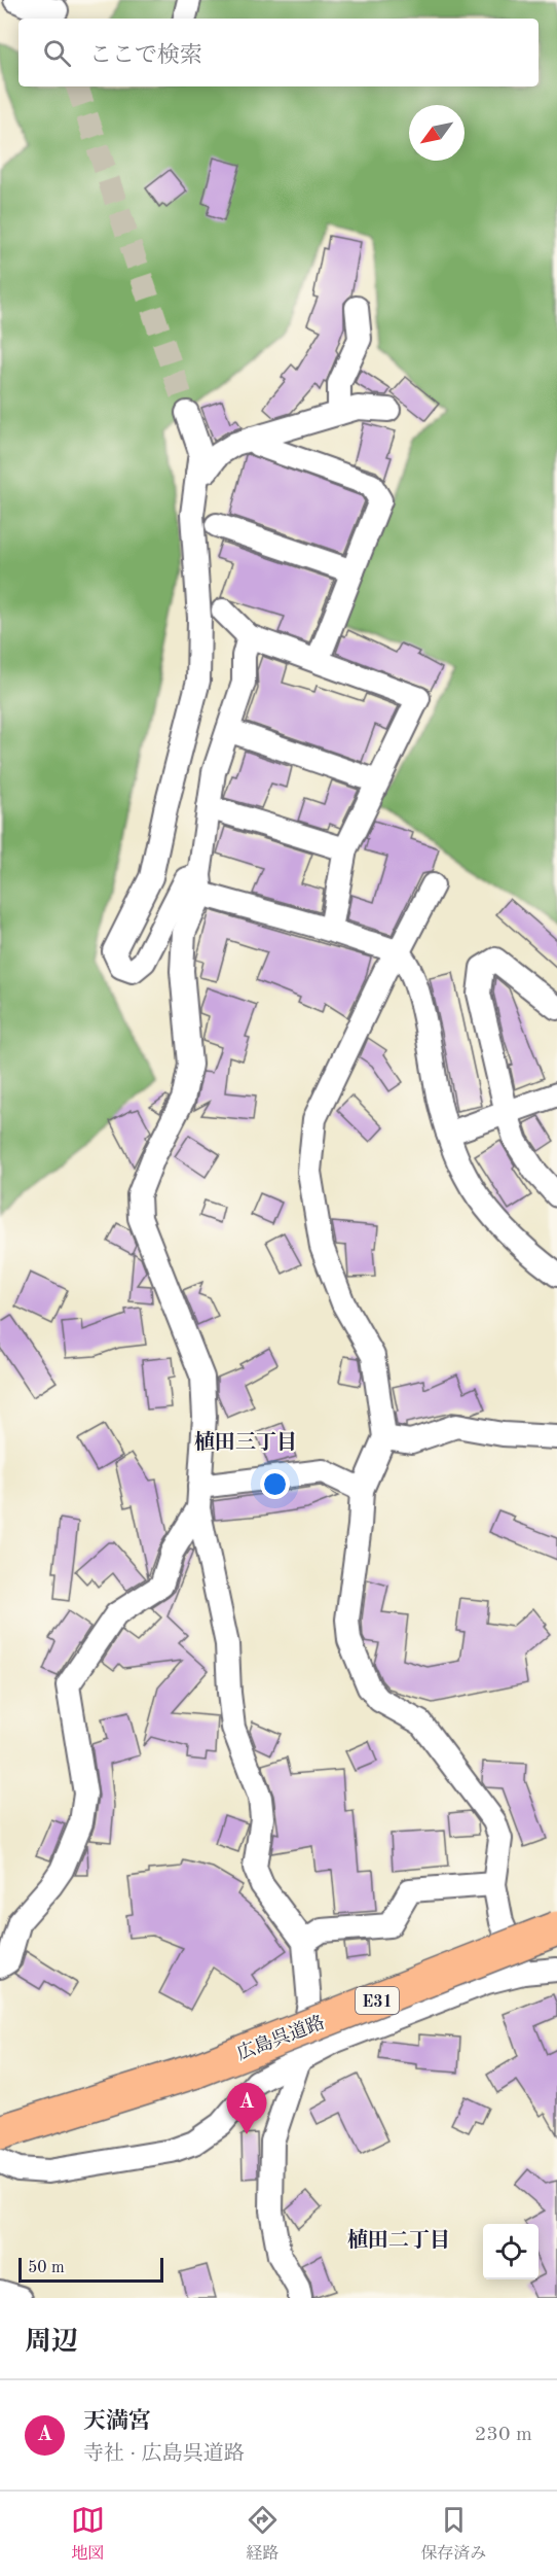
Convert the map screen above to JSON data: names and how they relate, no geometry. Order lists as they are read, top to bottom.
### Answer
{
  "streets": {
    "highway": ["E31", "広島呉道路"]
  },
  "districts": ["植田三丁目", "植田二丁目"],
  "scale_bar": "50 m",
  "north": "bottom left",
  "page": {
    "search": "ここで検索",
    "pins": "A",
    "scale": "50 m",
    "heading": "周辺",
    "list": [
      {
        "mark": "A",
        "name": "天満宮",
        "note": "寺社 · 広島呉道路",
        "value": "230 m"
      }
    ],
    "nav": ["地図", "経路", "保存済み"]
  }
}
